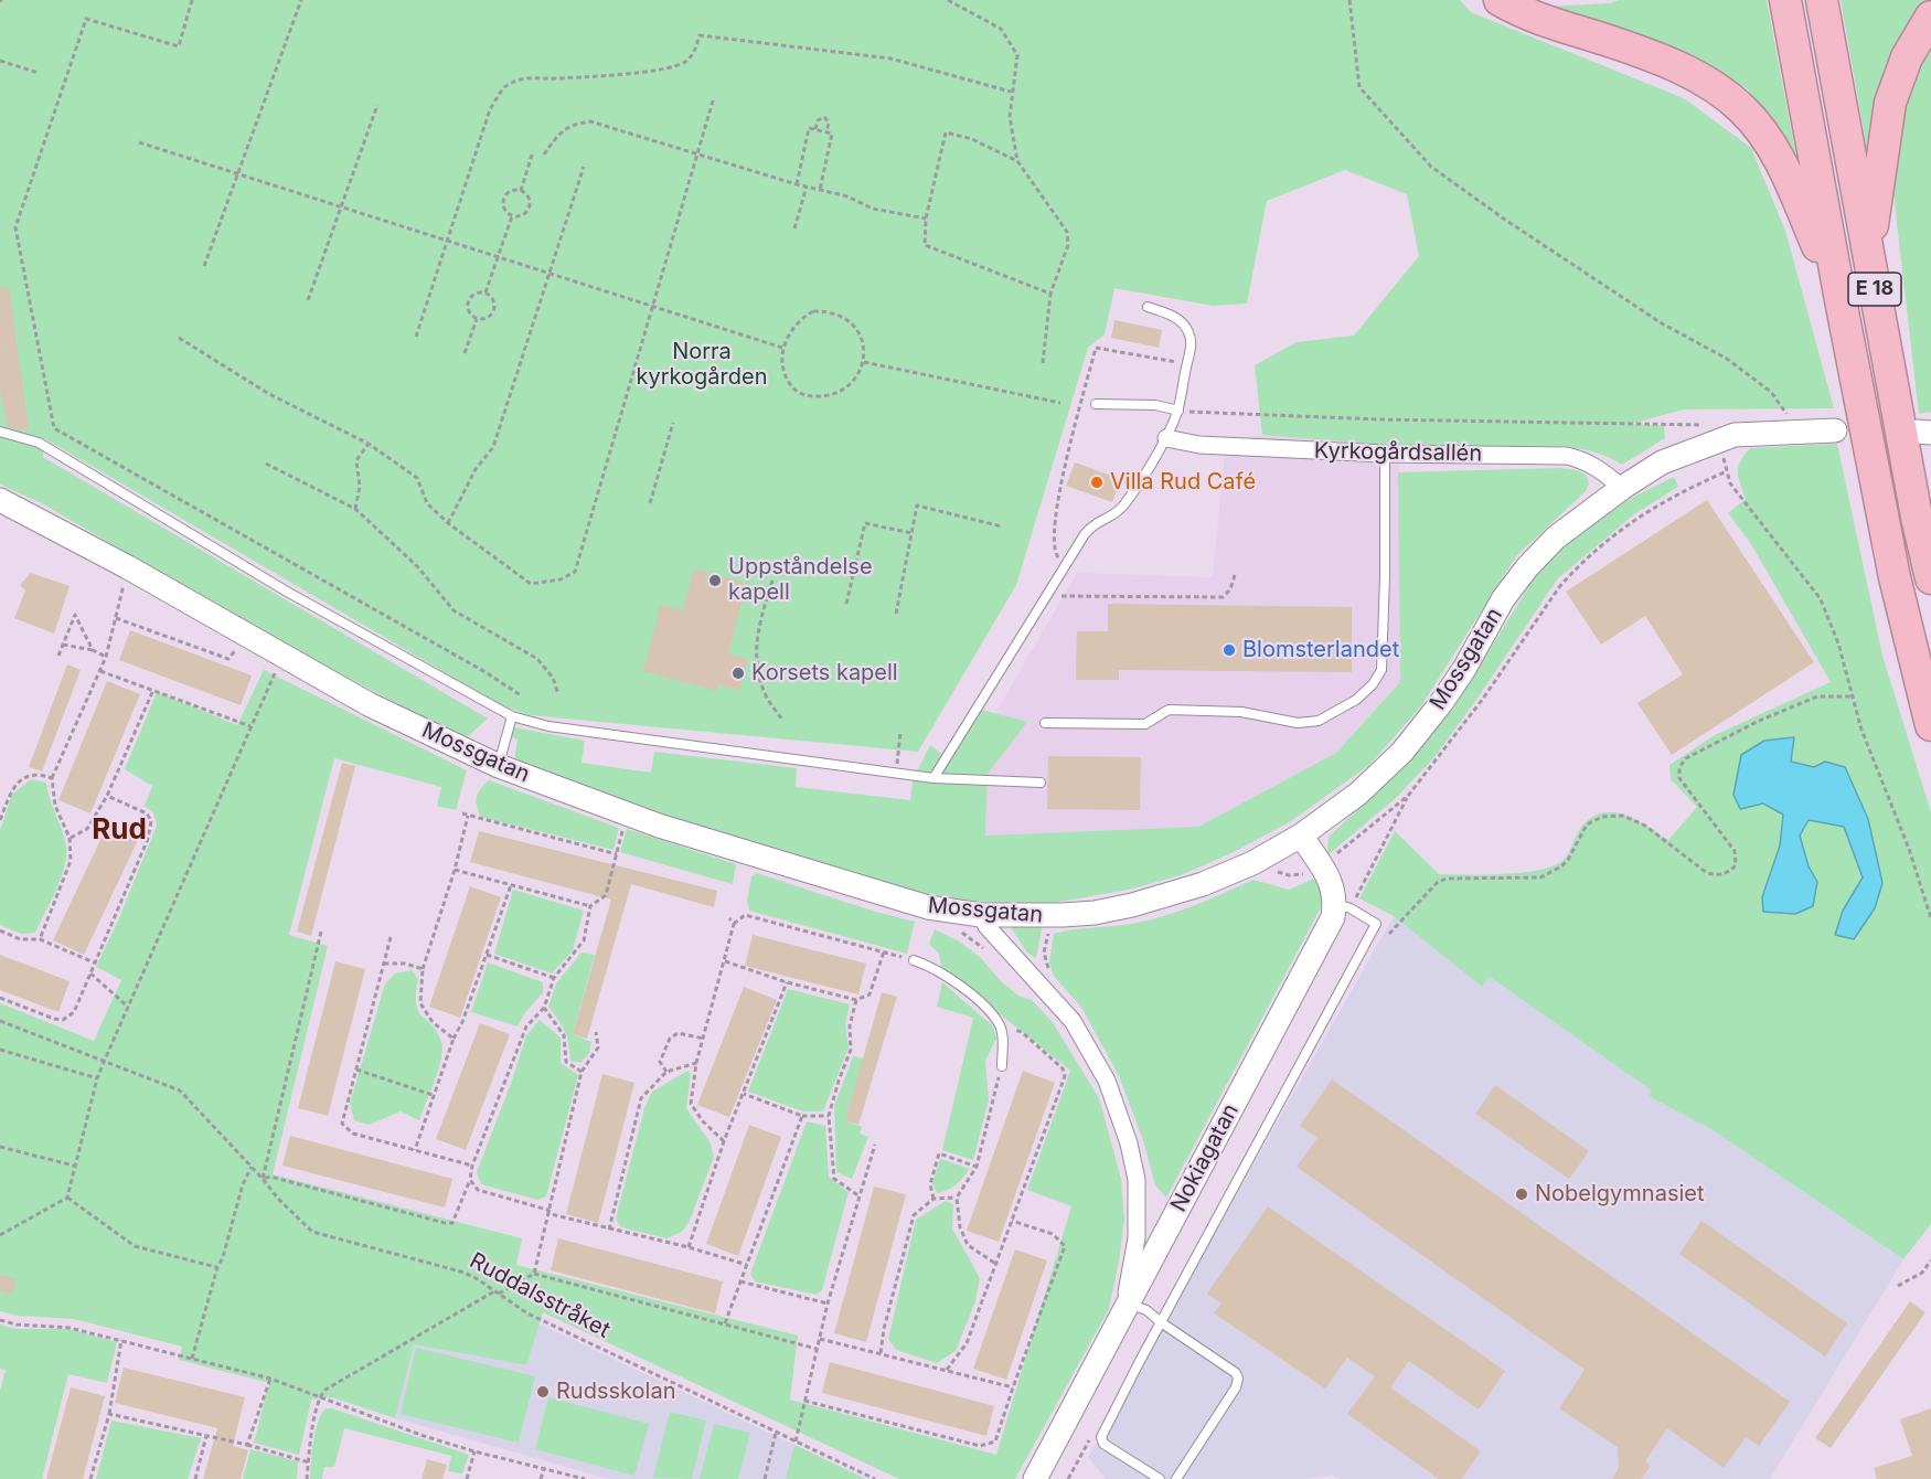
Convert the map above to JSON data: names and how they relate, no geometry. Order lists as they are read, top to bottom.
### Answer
{
  "streets": {
    "highway": ["E 18"],
    "street": ["Kyrkogårdsallén", "Mossgatan", "Nokiagatan"],
    "path": ["Ruddalsstråket"]
  },
  "crossings": [
    ["Kyrkogårdsallén", "Mossgatan"]
  ],
  "districts": ["Rud"],
  "parks": ["Norra kyrkogården"],
  "places": [
    "Villa Rud Café",
    "Uppståndelse kapell",
    "Blomsterlandet",
    "Korsets kapell",
    "Nobelgymnasiet",
    "Rudsskolan"
  ]
}
